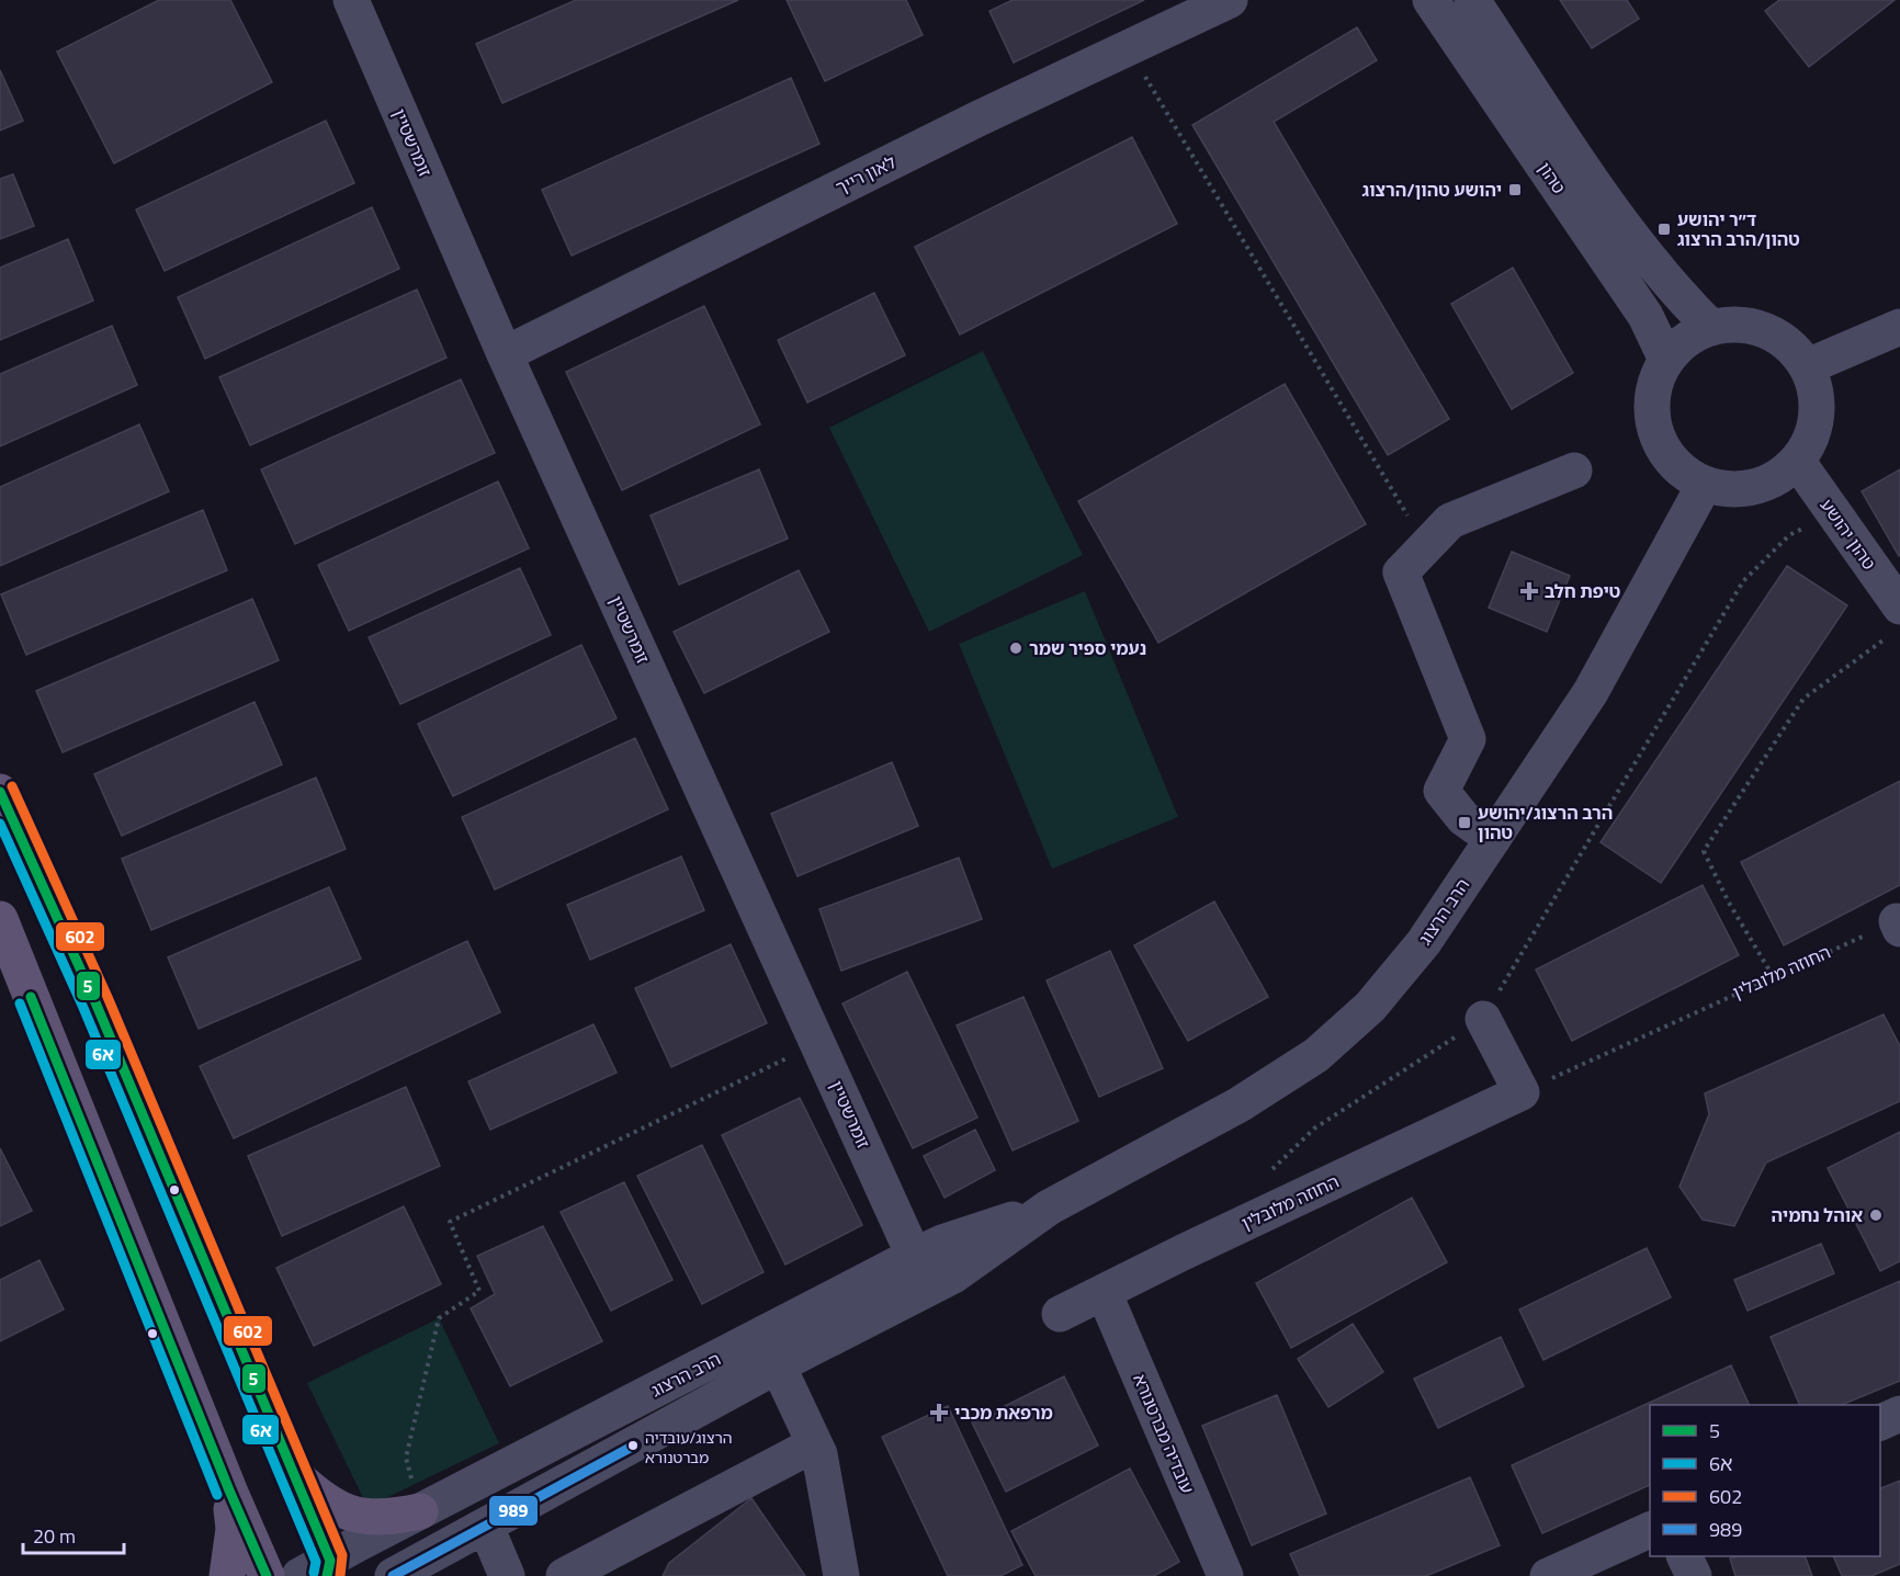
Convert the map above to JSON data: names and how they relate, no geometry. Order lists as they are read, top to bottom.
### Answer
{
  "streets": {
    "street": [
      "זומרשטיין",
      "לאון רייך",
      "טהון",
      "טהון יהושע",
      "הרב הרצוג",
      "החוזה מלובלין",
      "עובדיה מברטנורא"
    ]
  },
  "crossings": [
    ["זומרשטיין", "לאון רייך"],
    ["זומרשטיין", "הרב הרצוג"],
    ["טהון", "טהון יהושע"],
    ["טהון", "הרב הרצוג"],
    ["טהון יהושע", "הרב הרצוג"],
    ["החוזה מלובלין", "עובדיה מברטנורא"]
  ],
  "places": {
    "transit": ["יהושע טהון/הרצוג", "ד״ר יהושע טהון/הרב הרצוג", "הרב הרצוג/יהושע טהון"],
    "health": ["טיפת חלב", "מרפאת מכבי"],
    "other": ["נעמי ספיר שמר", "אוהל נחמיה", "הרצוג/עובדיה מברטנורא"]
  },
  "lines": [
    "transit line 602",
    "transit line 5",
    "transit line 6א",
    "transit line 989"
  ],
  "legend": [
    "5",
    "6א",
    "602",
    "989"
  ],
  "scale_bar": "20 m"
}
